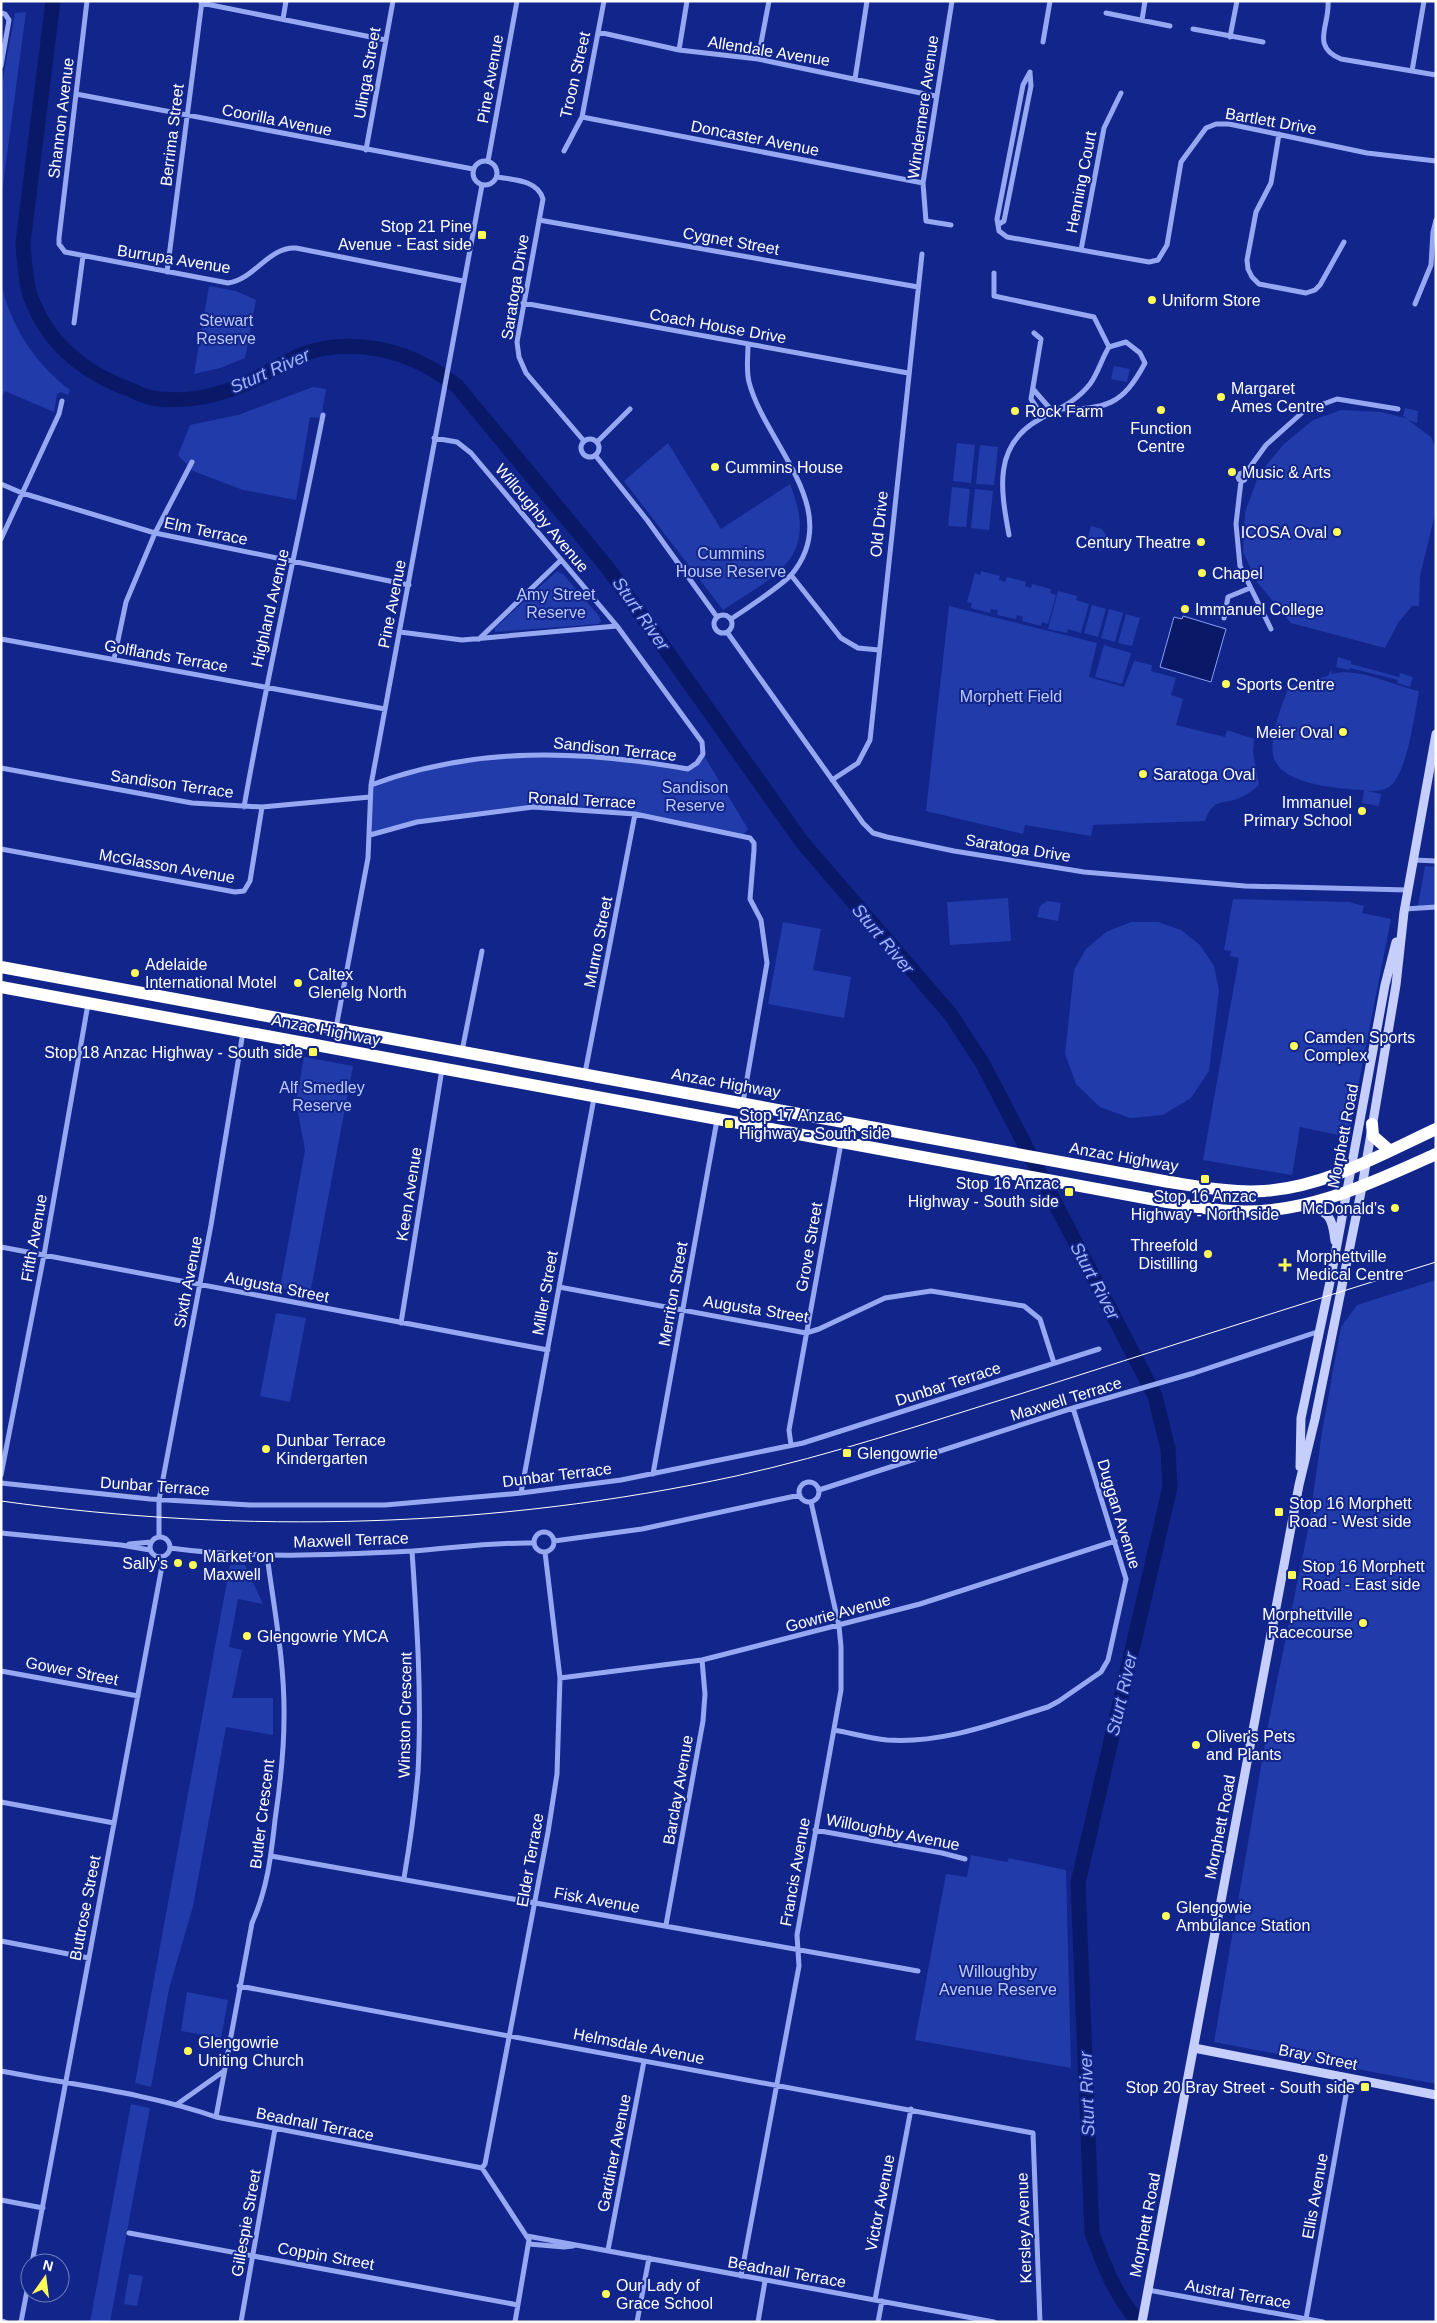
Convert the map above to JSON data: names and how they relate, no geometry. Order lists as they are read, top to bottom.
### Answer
{
  "streets": {
    "highway": ["Anzac Highway"],
    "main road": ["Morphett Road", "Bray Street"],
    "street": [
      "Allendale Avenue",
      "Ulinga Street",
      "Troon Street",
      "Pine Avenue",
      "Windermere Avenue",
      "Shannon Avenue",
      "Coorilla Avenue",
      "Bartlett Drive",
      "Berrima Street",
      "Doncaster Avenue",
      "Henning Court",
      "Cygnet Street",
      "Burrupa Avenue",
      "Saratoga Drive",
      "Coach House Drive",
      "Willoughby Avenue",
      "Old Drive",
      "Elm Terrace",
      "Highland Avenue",
      "Golflands Terrace",
      "Sandison Terrace",
      "Ronald Terrace",
      "McGlasson Avenue",
      "Munro Street",
      "Keen Avenue",
      "Fifth Avenue",
      "Grove Street",
      "Sixth Avenue",
      "Augusta Street",
      "Miller Street",
      "Merriton Street",
      "Dunbar Terrace",
      "Maxwell Terrace",
      "Duggan Avenue",
      "Gowrie Avenue",
      "Gower Street",
      "Winston Crescent",
      "Barclay Avenue",
      "Butler Crescent",
      "Elder Terrace",
      "Francis Avenue",
      "Fisk Avenue",
      "Buttrose Street",
      "Helmsdale Avenue",
      "Beadnall Terrace",
      "Gardiner Avenue",
      "Ellis Avenue",
      "Victor Avenue",
      "Gillespie Street",
      "Kersley Avenue",
      "Coppin Street",
      "Austral Terrace"
    ]
  },
  "crossings": [
    ["Allendale Avenue", "Troon Street"],
    ["Allendale Avenue", "Windermere Avenue"],
    ["Ulinga Street", "Coorilla Avenue"],
    ["Troon Street", "Doncaster Avenue"],
    ["Pine Avenue", "Coorilla Avenue"],
    ["Pine Avenue", "Burrupa Avenue"],
    ["Pine Avenue", "Saratoga Drive"],
    ["Pine Avenue", "Willoughby Avenue"],
    ["Pine Avenue", "Elm Terrace"],
    ["Pine Avenue", "Golflands Terrace"],
    ["Pine Avenue", "Sandison Terrace"],
    ["Pine Avenue", "Ronald Terrace"],
    ["Pine Avenue", "Anzac Highway"],
    ["Windermere Avenue", "Doncaster Avenue"],
    ["Shannon Avenue", "Coorilla Avenue"],
    ["Shannon Avenue", "Burrupa Avenue"],
    ["Coorilla Avenue", "Berrima Street"],
    ["Coorilla Avenue", "Saratoga Drive"],
    ["Bartlett Drive", "Henning Court"],
    ["Berrima Street", "Burrupa Avenue"],
    ["Cygnet Street", "Saratoga Drive"],
    ["Cygnet Street", "Old Drive"],
    ["Saratoga Drive", "Coach House Drive"],
    ["Saratoga Drive", "Old Drive"],
    ["Saratoga Drive", "Morphett Road"],
    ["Coach House Drive", "Old Drive"],
    ["Willoughby Avenue", "Sandison Terrace"],
    ["Willoughby Avenue", "Francis Avenue"],
    ["Elm Terrace", "Highland Avenue"],
    ["Highland Avenue", "Golflands Terrace"],
    ["Highland Avenue", "Sandison Terrace"],
    ["Sandison Terrace", "McGlasson Avenue"],
    ["Ronald Terrace", "Munro Street"],
    ["Ronald Terrace", "Anzac Highway"],
    ["Munro Street", "Anzac Highway"],
    ["Anzac Highway", "Morphett Road"],
    ["Anzac Highway", "Keen Avenue"],
    ["Anzac Highway", "Fifth Avenue"],
    ["Anzac Highway", "Grove Street"],
    ["Anzac Highway", "Sixth Avenue"],
    ["Anzac Highway", "Miller Street"],
    ["Anzac Highway", "Merriton Street"],
    ["Morphett Road", "Maxwell Terrace"],
    ["Morphett Road", "Bray Street"],
    ["Morphett Road", "Austral Terrace"],
    ["Keen Avenue", "Augusta Street"],
    ["Fifth Avenue", "Augusta Street"],
    ["Grove Street", "Augusta Street"],
    ["Grove Street", "Dunbar Terrace"],
    ["Sixth Avenue", "Augusta Street"],
    ["Sixth Avenue", "Dunbar Terrace"],
    ["Sixth Avenue", "Maxwell Terrace"],
    ["Sixth Avenue", "Buttrose Street"],
    ["Augusta Street", "Miller Street"],
    ["Augusta Street", "Merriton Street"],
    ["Augusta Street", "Dunbar Terrace"],
    ["Miller Street", "Dunbar Terrace"],
    ["Merriton Street", "Dunbar Terrace"],
    ["Maxwell Terrace", "Duggan Avenue"],
    ["Maxwell Terrace", "Winston Crescent"],
    ["Maxwell Terrace", "Butler Crescent"],
    ["Maxwell Terrace", "Elder Terrace"],
    ["Maxwell Terrace", "Francis Avenue"],
    ["Maxwell Terrace", "Buttrose Street"],
    ["Duggan Avenue", "Gowrie Avenue"],
    ["Duggan Avenue", "Francis Avenue"],
    ["Gowrie Avenue", "Barclay Avenue"],
    ["Gowrie Avenue", "Elder Terrace"],
    ["Gowrie Avenue", "Francis Avenue"],
    ["Gower Street", "Buttrose Street"],
    ["Winston Crescent", "Fisk Avenue"],
    ["Barclay Avenue", "Fisk Avenue"],
    ["Butler Crescent", "Fisk Avenue"],
    ["Butler Crescent", "Helmsdale Avenue"],
    ["Butler Crescent", "Beadnall Terrace"],
    ["Elder Terrace", "Fisk Avenue"],
    ["Elder Terrace", "Helmsdale Avenue"],
    ["Elder Terrace", "Beadnall Terrace"],
    ["Francis Avenue", "Fisk Avenue"],
    ["Francis Avenue", "Helmsdale Avenue"],
    ["Francis Avenue", "Beadnall Terrace"],
    ["Buttrose Street", "Beadnall Terrace"],
    ["Helmsdale Avenue", "Gardiner Avenue"],
    ["Helmsdale Avenue", "Victor Avenue"],
    ["Helmsdale Avenue", "Kersley Avenue"],
    ["Bray Street", "Ellis Avenue"],
    ["Beadnall Terrace", "Gardiner Avenue"],
    ["Beadnall Terrace", "Victor Avenue"],
    ["Beadnall Terrace", "Gillespie Street"],
    ["Ellis Avenue", "Austral Terrace"],
    ["Gillespie Street", "Coppin Street"]
  ],
  "water": ["Sturt River"],
  "parks": [
    "Stewart Reserve",
    "Cummins House Reserve",
    "Amy Street Reserve",
    "Morphett Field",
    "Sandison Reserve",
    "Alf Smedley Reserve",
    "Willoughby Avenue Reserve"
  ],
  "places": {
    "transit": [
      "Stop 21 Pine Avenue - East side",
      "Stop 18 Anzac Highway - South side",
      "Stop 17 Anzac Highway - South side",
      "Stop 16 Anzac Highway - North side",
      "Stop 16 Anzac Highway - South side",
      "Glengowrie",
      "Stop 16 Morphett Road - West side",
      "Stop 16 Morphett Road - East side",
      "Stop 20 Bray Street - South side"
    ],
    "other": [
      "Uniform Store",
      "Margaret Ames Centre",
      "Function Centre",
      "Rock Farm",
      "Cummins House",
      "Music & Arts",
      "ICOSA Oval",
      "Century Theatre",
      "Chapel",
      "Immanuel College",
      "Sports Centre",
      "Meier Oval",
      "Saratoga Oval",
      "Immanuel Primary School",
      "Adelaide International Motel",
      "Caltex Glenelg North",
      "Camden Sports Complex",
      "McDonald's",
      "Threefold Distilling",
      "Dunbar Terrace Kindergarten",
      "Sally's",
      "Market on Maxwell",
      "Morphettville Racecourse",
      "Glengowrie YMCA",
      "Oliver's Pets and Plants",
      "Glengowie Ambulance Station",
      "Glengowrie Uniting Church",
      "Our Lady of Grace School"
    ],
    "health": ["Morphettville Medical Centre"]
  },
  "north": "top"
}
